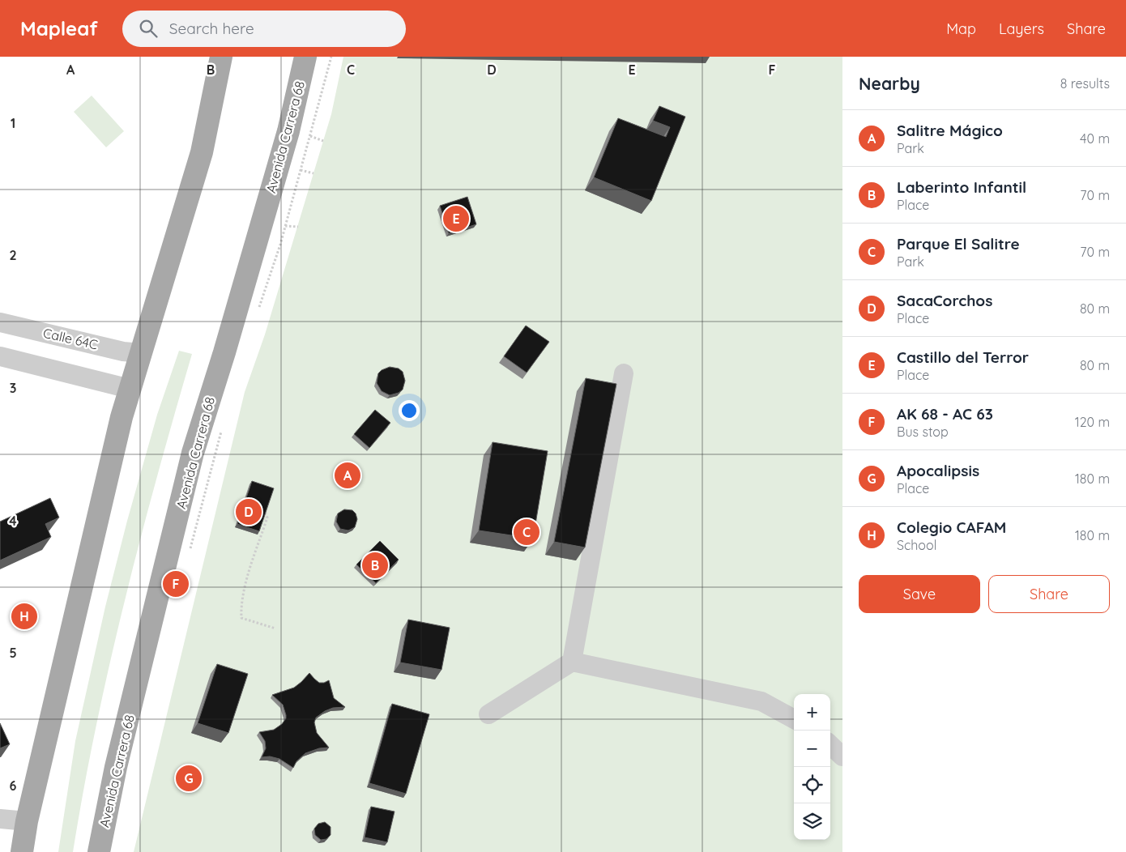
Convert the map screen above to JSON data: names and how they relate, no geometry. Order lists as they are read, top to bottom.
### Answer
{
  "streets": {
    "main road": ["Avenida Carrera 68"],
    "street": ["Calle 64C"]
  },
  "page": {
    "header": "Mapleaf",
    "search": "Search here",
    "nav": ["Map", "Layers", "Share"],
    "heading": ["Nearby", "8 results"],
    "list": [
      {
        "mark": "A",
        "name": "Salitre Mágico",
        "note": "Park",
        "value": "40 m"
      },
      {
        "mark": "B",
        "name": "Laberinto Infantil",
        "note": "Place",
        "value": "70 m"
      },
      {
        "mark": "C",
        "name": "Parque El Salitre",
        "note": "Park",
        "value": "70 m"
      },
      {
        "mark": "D",
        "name": "SacaCorchos",
        "note": "Place",
        "value": "80 m"
      },
      {
        "mark": "E",
        "name": "Castillo del Terror",
        "note": "Place",
        "value": "80 m"
      },
      {
        "mark": "F",
        "name": "AK 68 - AC 63",
        "note": "Bus stop",
        "value": "120 m"
      },
      {
        "mark": "G",
        "name": "Apocalipsis",
        "note": "Place",
        "value": "180 m"
      },
      {
        "mark": "H",
        "name": "Colegio CAFAM",
        "note": "School",
        "value": "180 m"
      }
    ],
    "pins": [
      "E",
      "A",
      "D",
      "C",
      "B",
      "F",
      "H",
      "G"
    ],
    "buttons": ["Save", "Share"],
    "map_buttons": ["+", "−"]
  },
  "grid": {
    "columns": [
      "A",
      "B",
      "C",
      "D",
      "E",
      "F"
    ],
    "rows": [
      "1",
      "2",
      "3",
      "4",
      "5",
      "6"
    ]
  }
}
